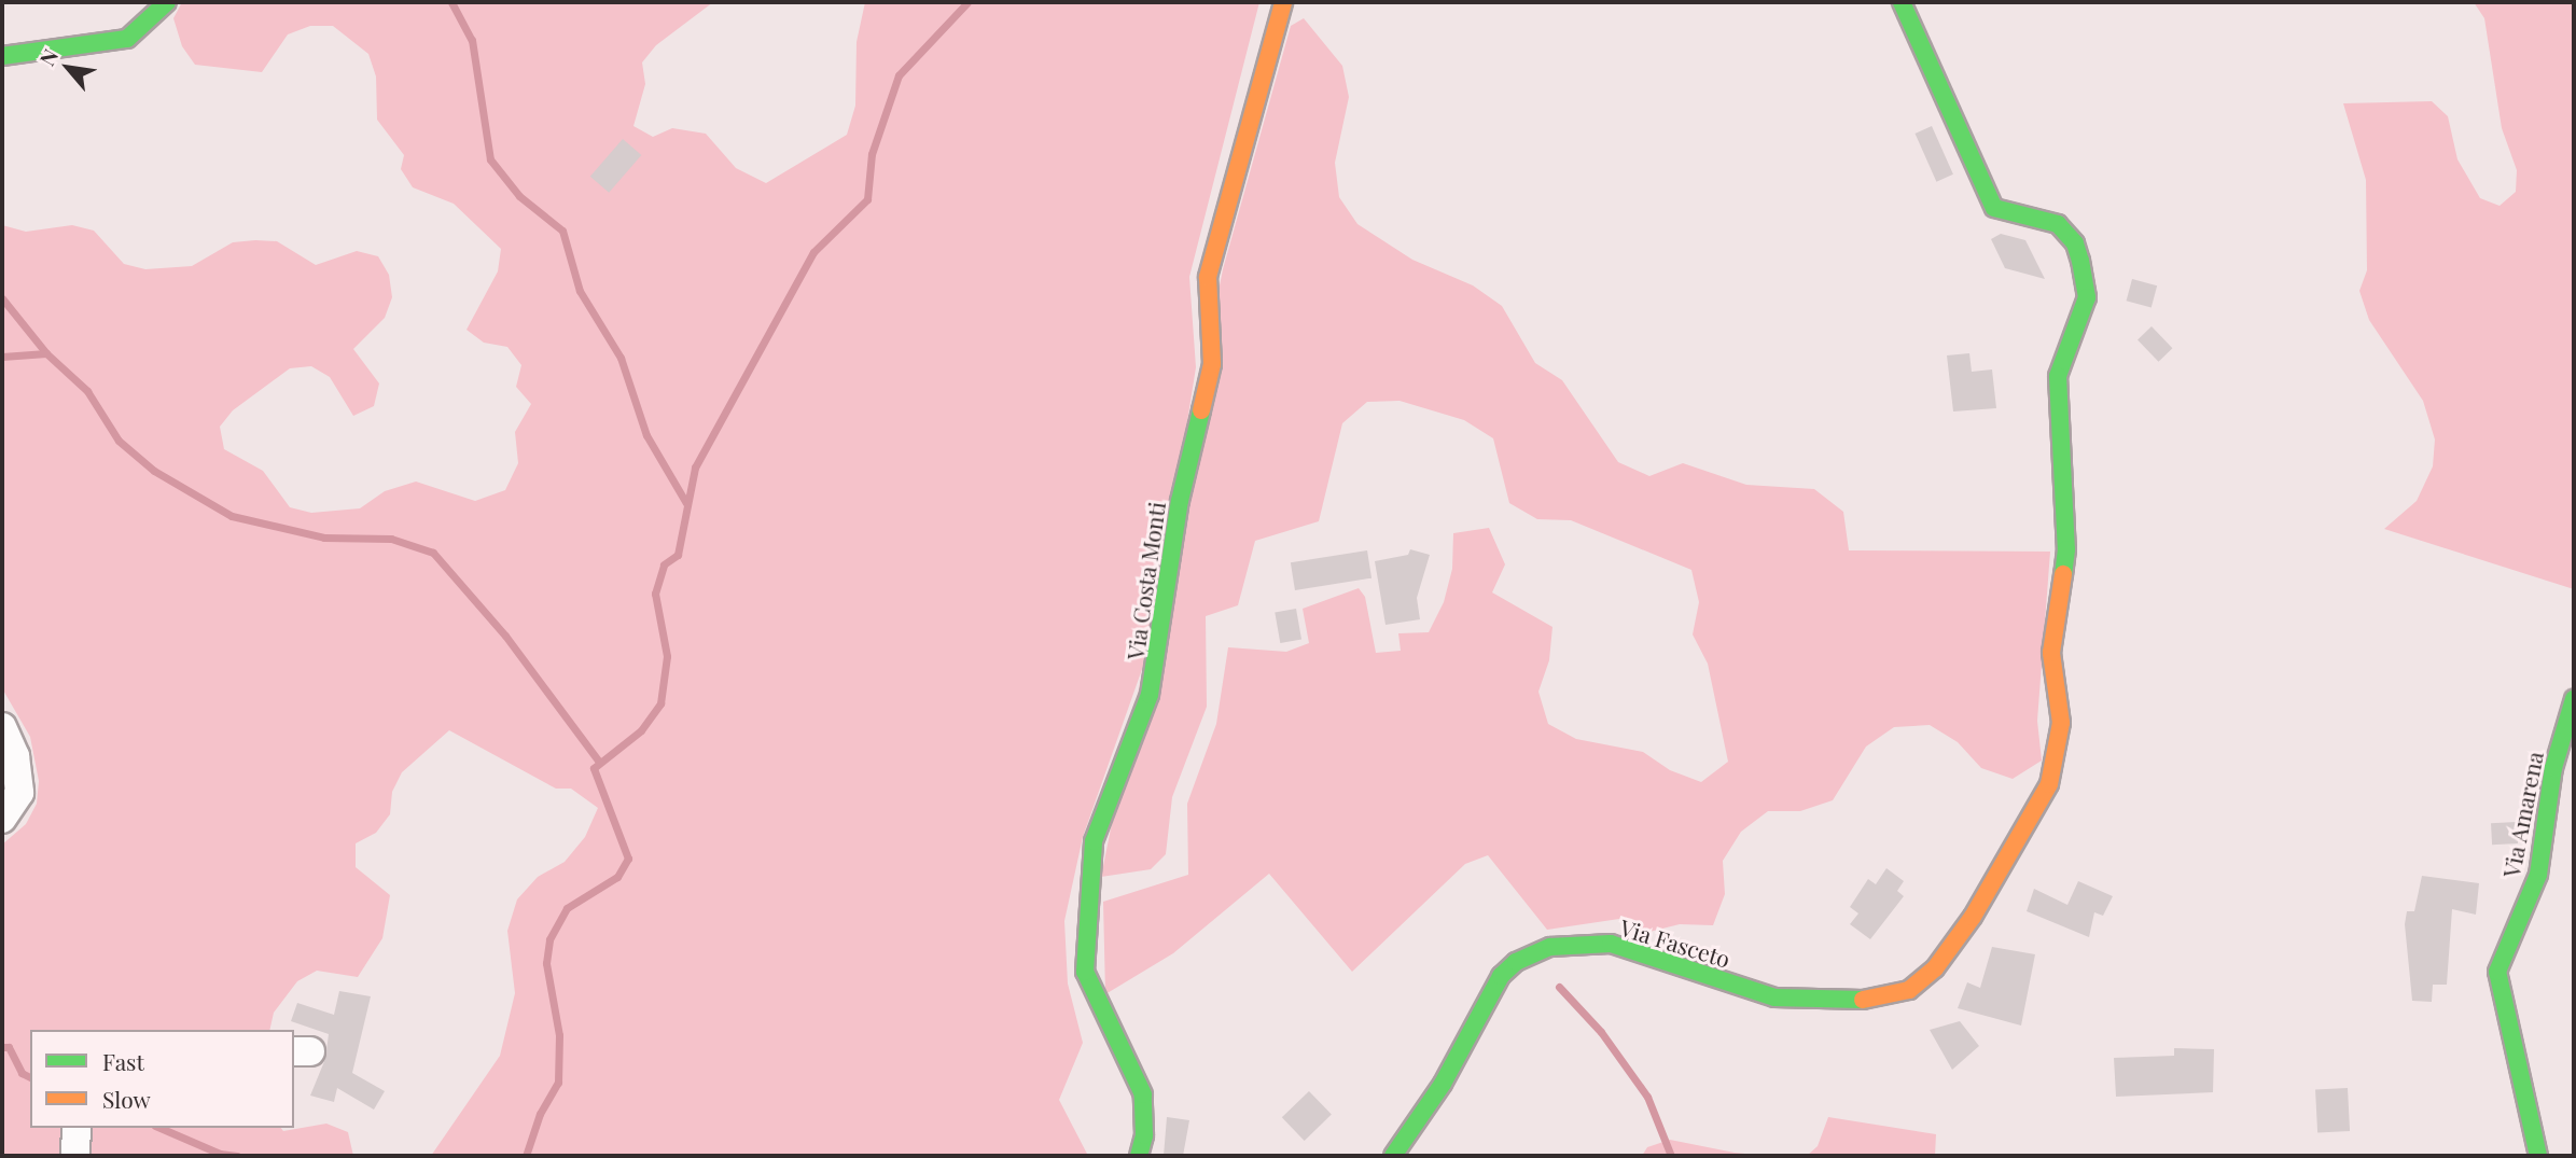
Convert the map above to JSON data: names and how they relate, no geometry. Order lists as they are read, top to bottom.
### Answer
{
  "streets": {
    "street": ["Via Costa Monti", "Via Amarena", "Via Fasceto"]
  },
  "legend": ["Fast", "Slow"],
  "north": "top left"
}
